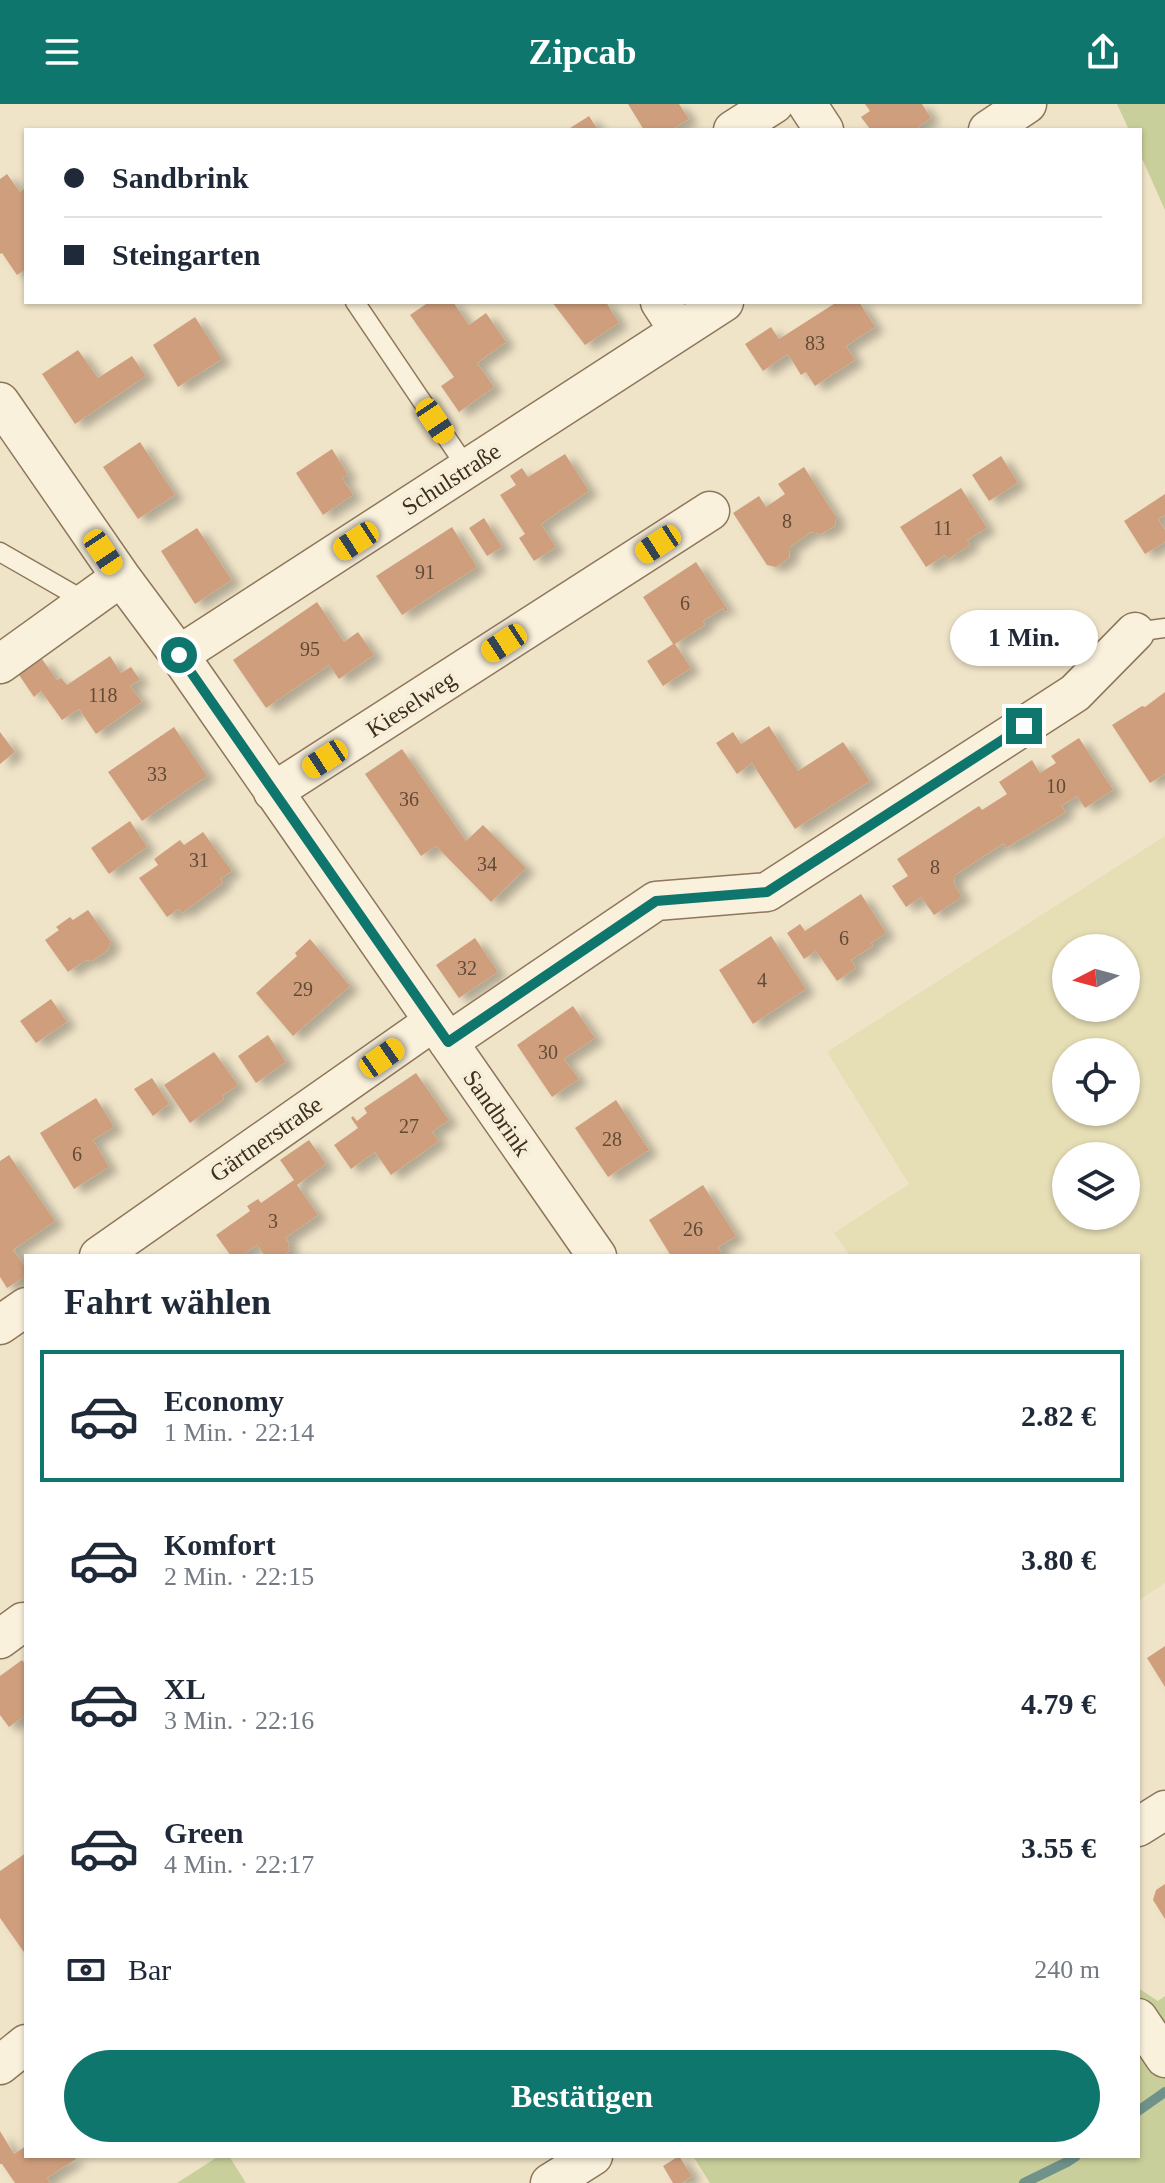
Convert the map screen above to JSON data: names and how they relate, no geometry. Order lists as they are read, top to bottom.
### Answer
{
  "streets": {
    "street": [
      "Schulstraße",
      "Kieselweg",
      "Sandbrink",
      "Gärtnerstraße"
    ]
  },
  "crossings": [
    ["Schulstraße", "Sandbrink"],
    ["Kieselweg", "Sandbrink"],
    ["Sandbrink", "Gärtnerstraße"]
  ],
  "house_numbers": [
    "83",
    "8",
    "11",
    "91",
    "6",
    "95",
    "118",
    "33",
    "10",
    "36",
    "31",
    "34",
    "8",
    "6",
    "32",
    "4",
    "29",
    "30",
    "27",
    "28",
    "6",
    "3",
    "26"
  ],
  "north": "left",
  "page": {
    "header": "Zipcab",
    "banner": ["Sandbrink", "Steingarten"],
    "bubble": "1 Min.",
    "heading": "Fahrt wählen",
    "list": [
      {
        "name": "Economy",
        "note": "1 Min. · 22:14",
        "value": "2.82 €"
      },
      {
        "name": "Komfort",
        "note": "2 Min. · 22:15",
        "value": "3.80 €"
      },
      {
        "name": "XL",
        "note": "3 Min. · 22:16",
        "value": "4.79 €"
      },
      {
        "name": "Green",
        "note": "4 Min. · 22:17",
        "value": "3.55 €"
      }
    ],
    "pay": ["Bar", "240 m"],
    "buttons": "Bestätigen"
  }
}
